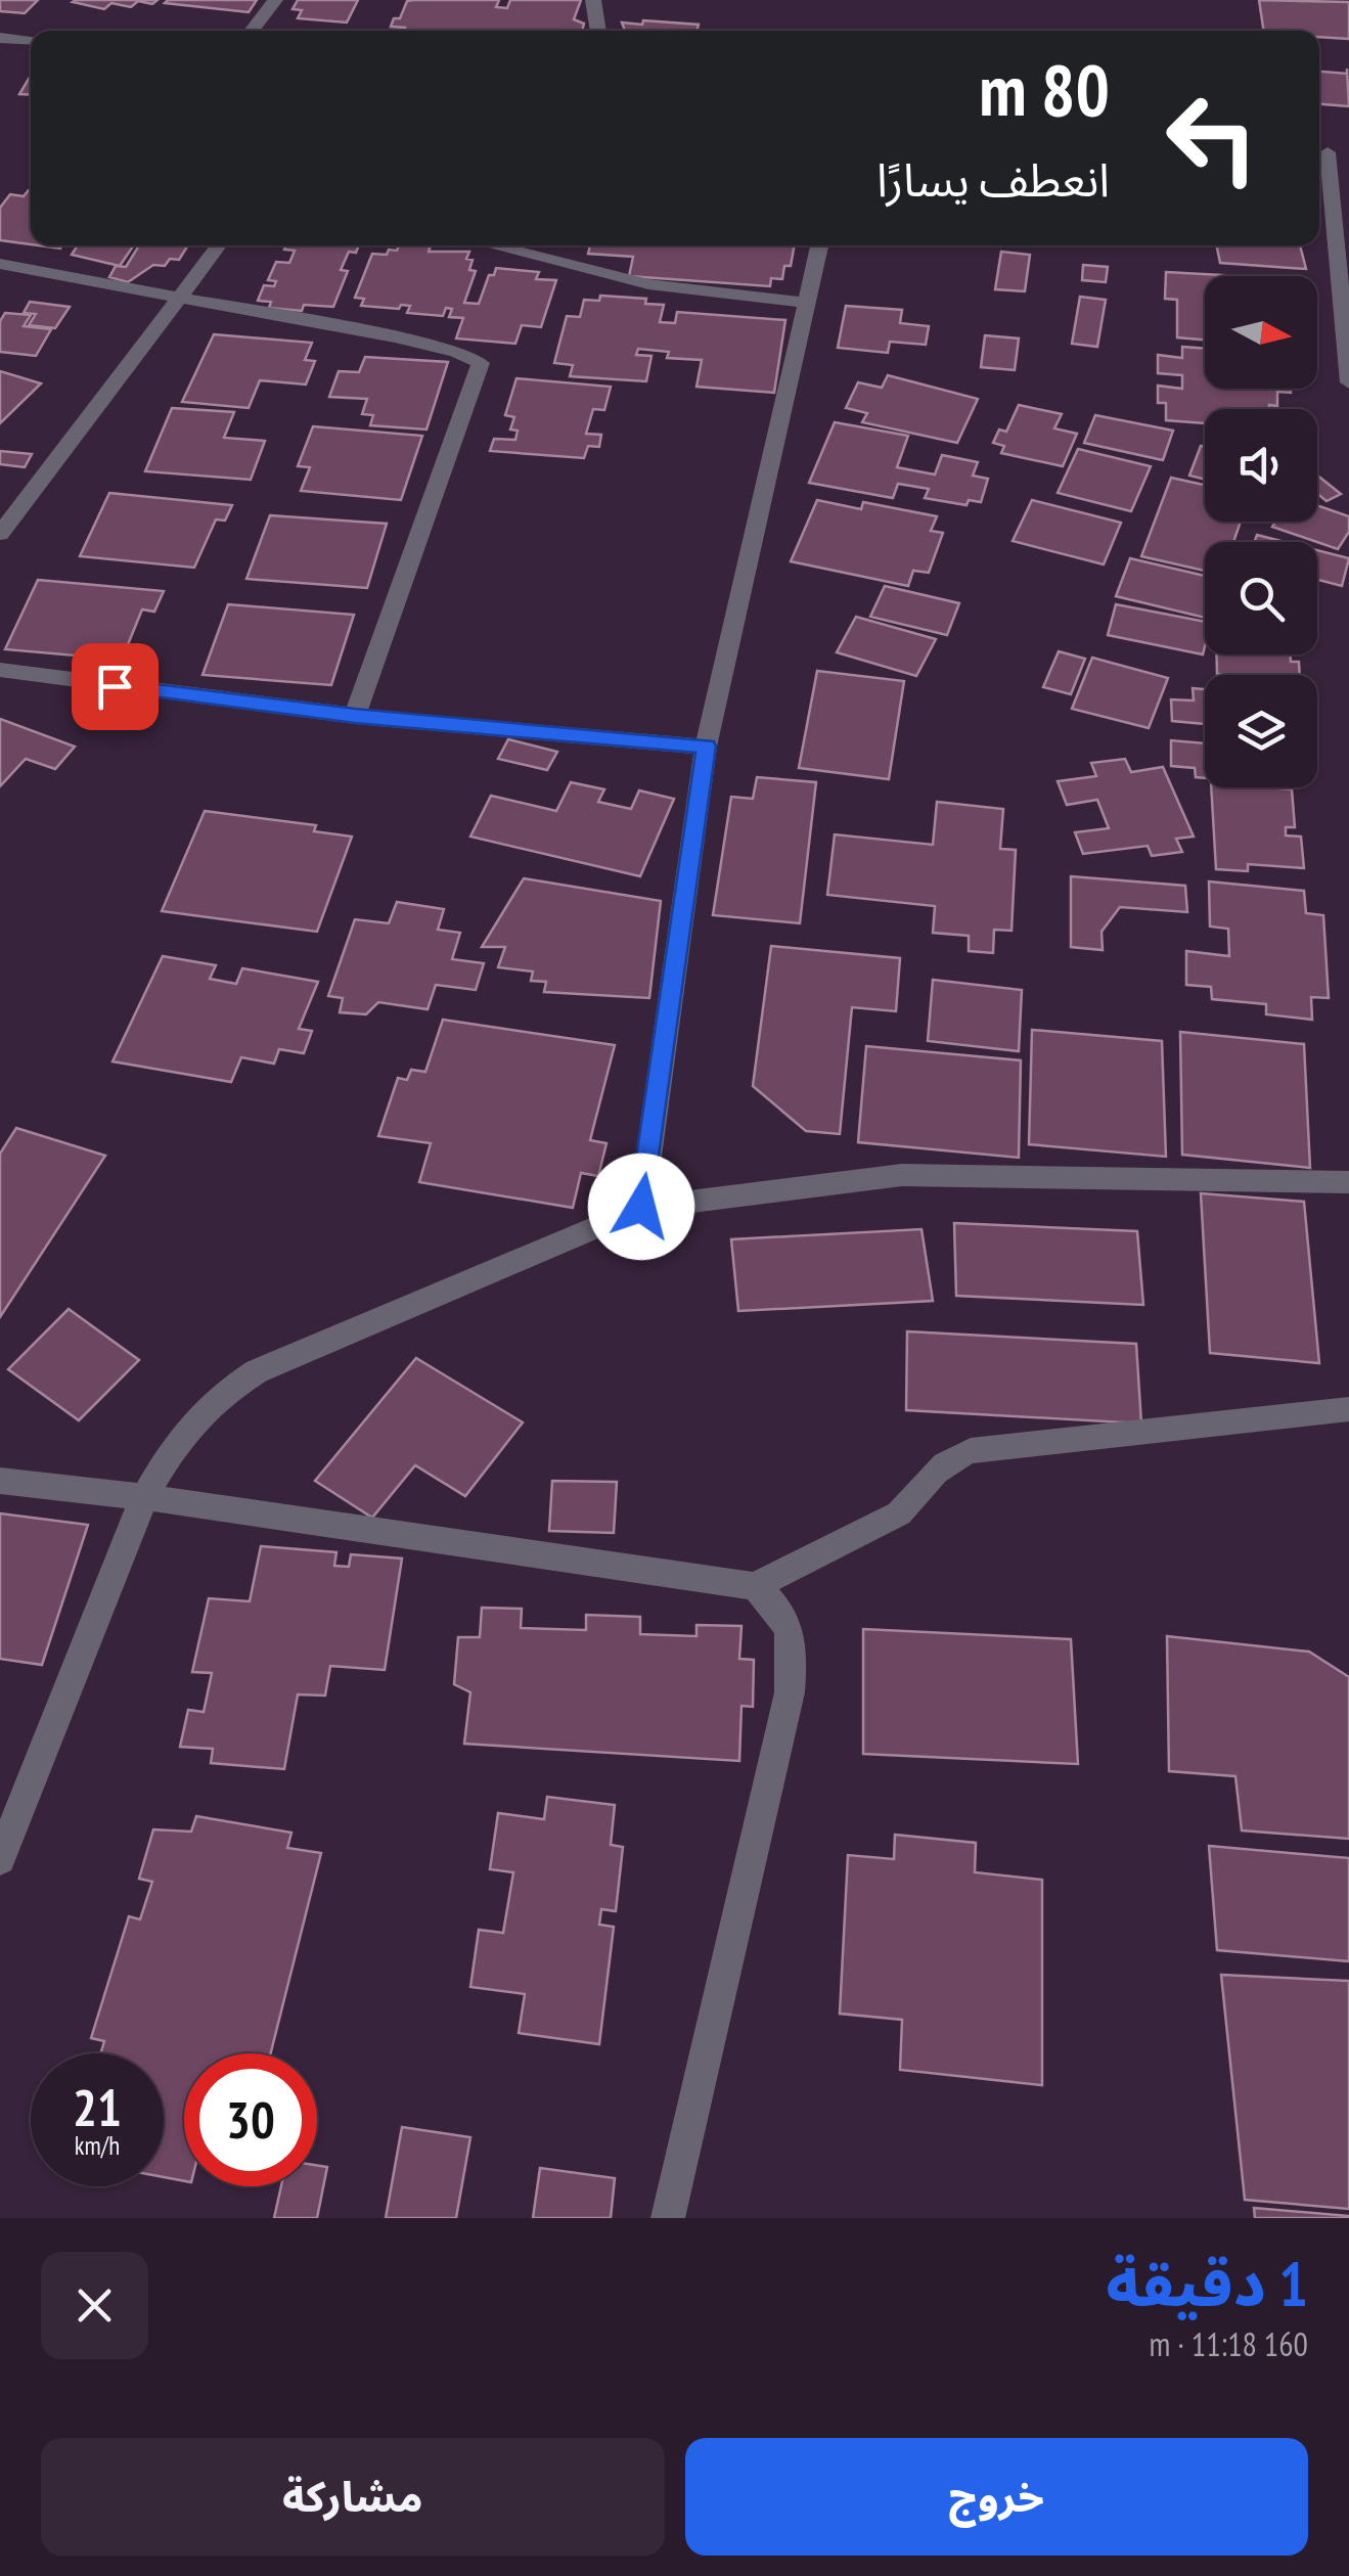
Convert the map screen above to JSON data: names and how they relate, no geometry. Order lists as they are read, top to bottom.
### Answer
{
  "north": "right",
  "page": {
    "turn": ["80 m", "انعطف يسارًا"],
    "speed": "21 km/h",
    "limit": "30",
    "heading": ["1 دقيقة", "160 m · 11:18"],
    "buttons": ["خروج", "مشاركة"]
  }
}
